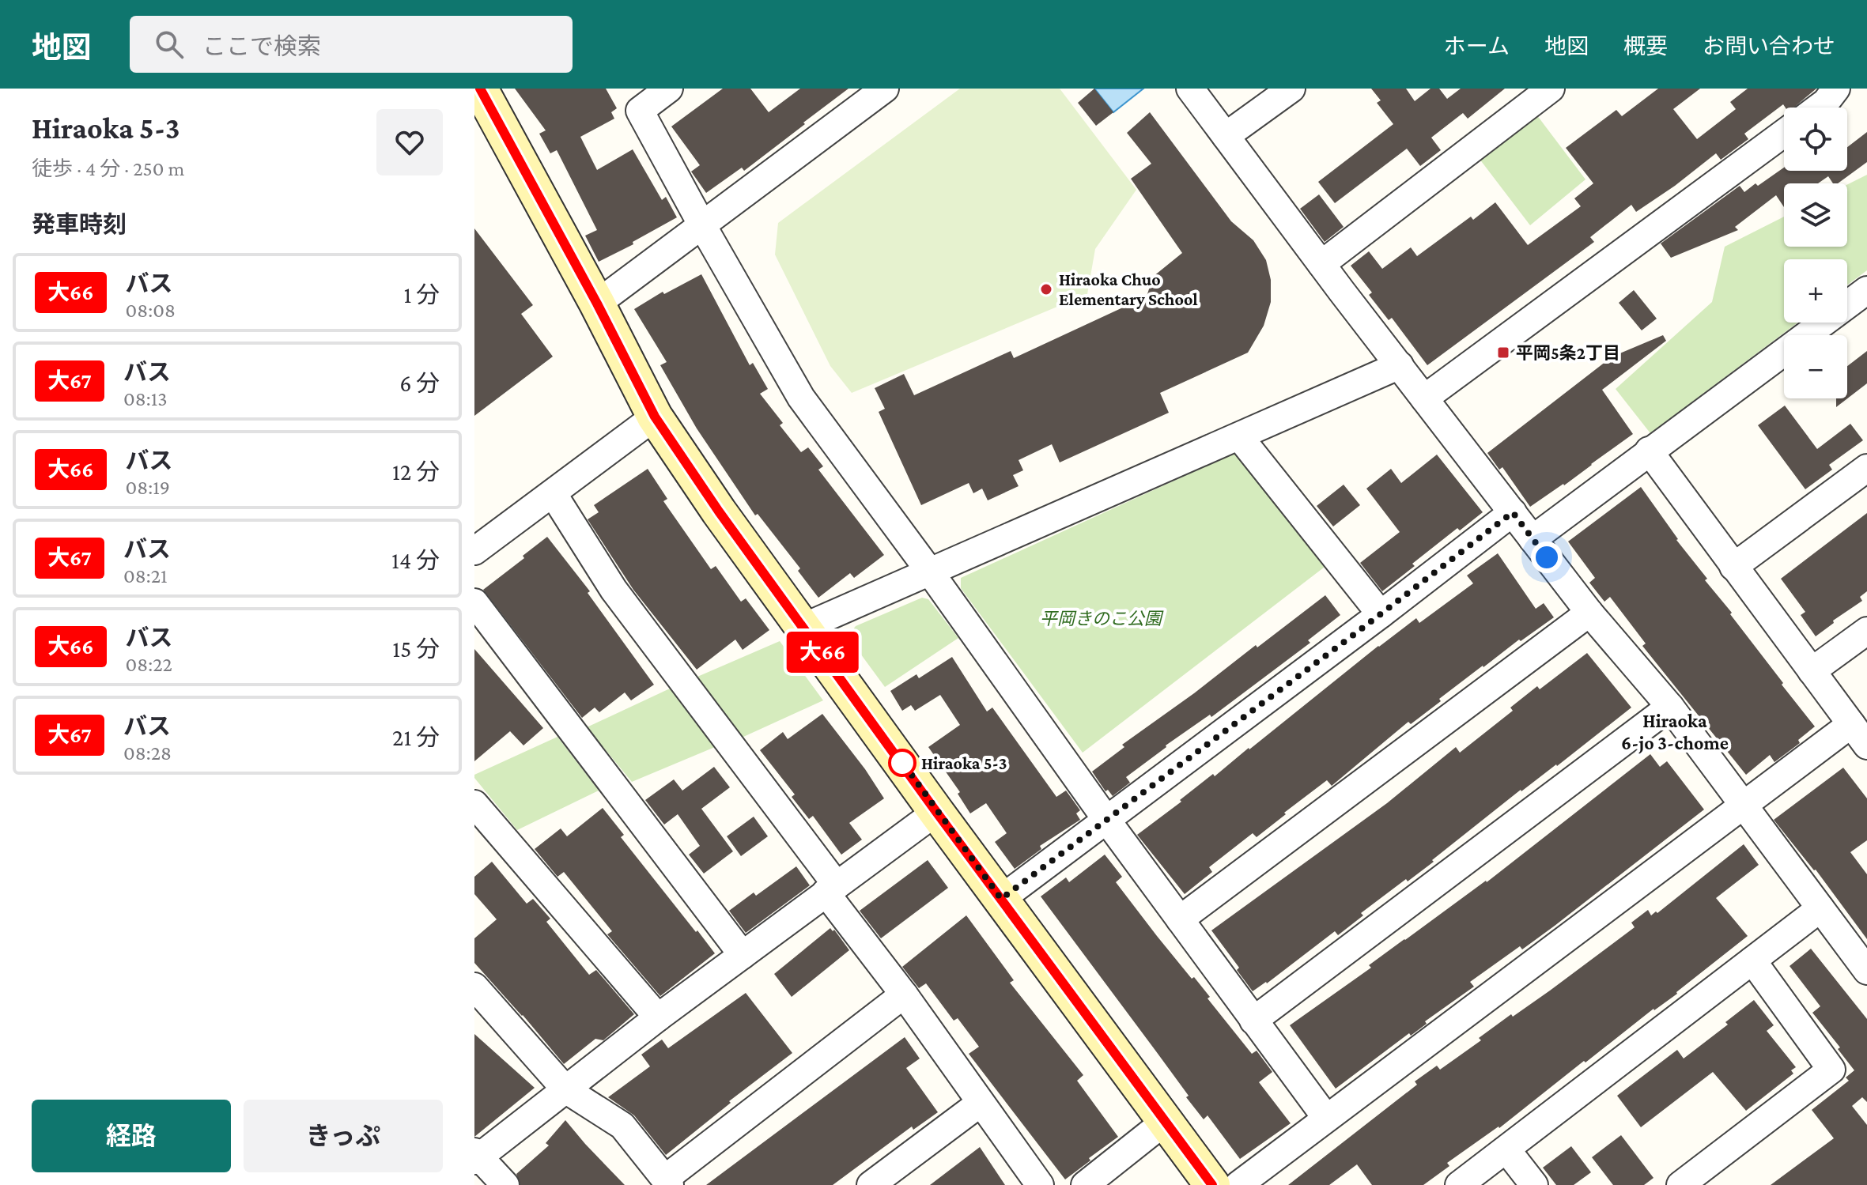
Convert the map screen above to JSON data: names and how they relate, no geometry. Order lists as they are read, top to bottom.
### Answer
{
  "districts": ["Hiraoka 6-jo 3-chome"],
  "parks": ["平岡きのこ公園"],
  "places": {
    "other": ["Hiraoka Chuo Elementary School", "Hiraoka 5-3"],
    "transit": ["平岡5条2丁目"]
  },
  "lines": ["bus line 大66"],
  "page": {
    "header": "地図",
    "search": "ここで検索",
    "nav": [
      "ホーム",
      "地図",
      "概要",
      "お問い合わせ"
    ],
    "heading": [
      ["Hiraoka 5-3", "徒歩 · 4 分 · 250 m"],
      "発車時刻"
    ],
    "on_map": "大66",
    "map_buttons": ["+", "−"],
    "list": [
      {
        "mark": "大66",
        "name": "バス",
        "note": "08:08",
        "value": "1 分"
      },
      {
        "mark": "大67",
        "name": "バス",
        "note": "08:13",
        "value": "6 分"
      },
      {
        "mark": "大66",
        "name": "バス",
        "note": "08:19",
        "value": "12 分"
      },
      {
        "mark": "大67",
        "name": "バス",
        "note": "08:21",
        "value": "14 分"
      },
      {
        "mark": "大66",
        "name": "バス",
        "note": "08:22",
        "value": "15 分"
      },
      {
        "mark": "大67",
        "name": "バス",
        "note": "08:28",
        "value": "21 分"
      }
    ],
    "buttons": ["経路", "きっぷ"]
  }
}
